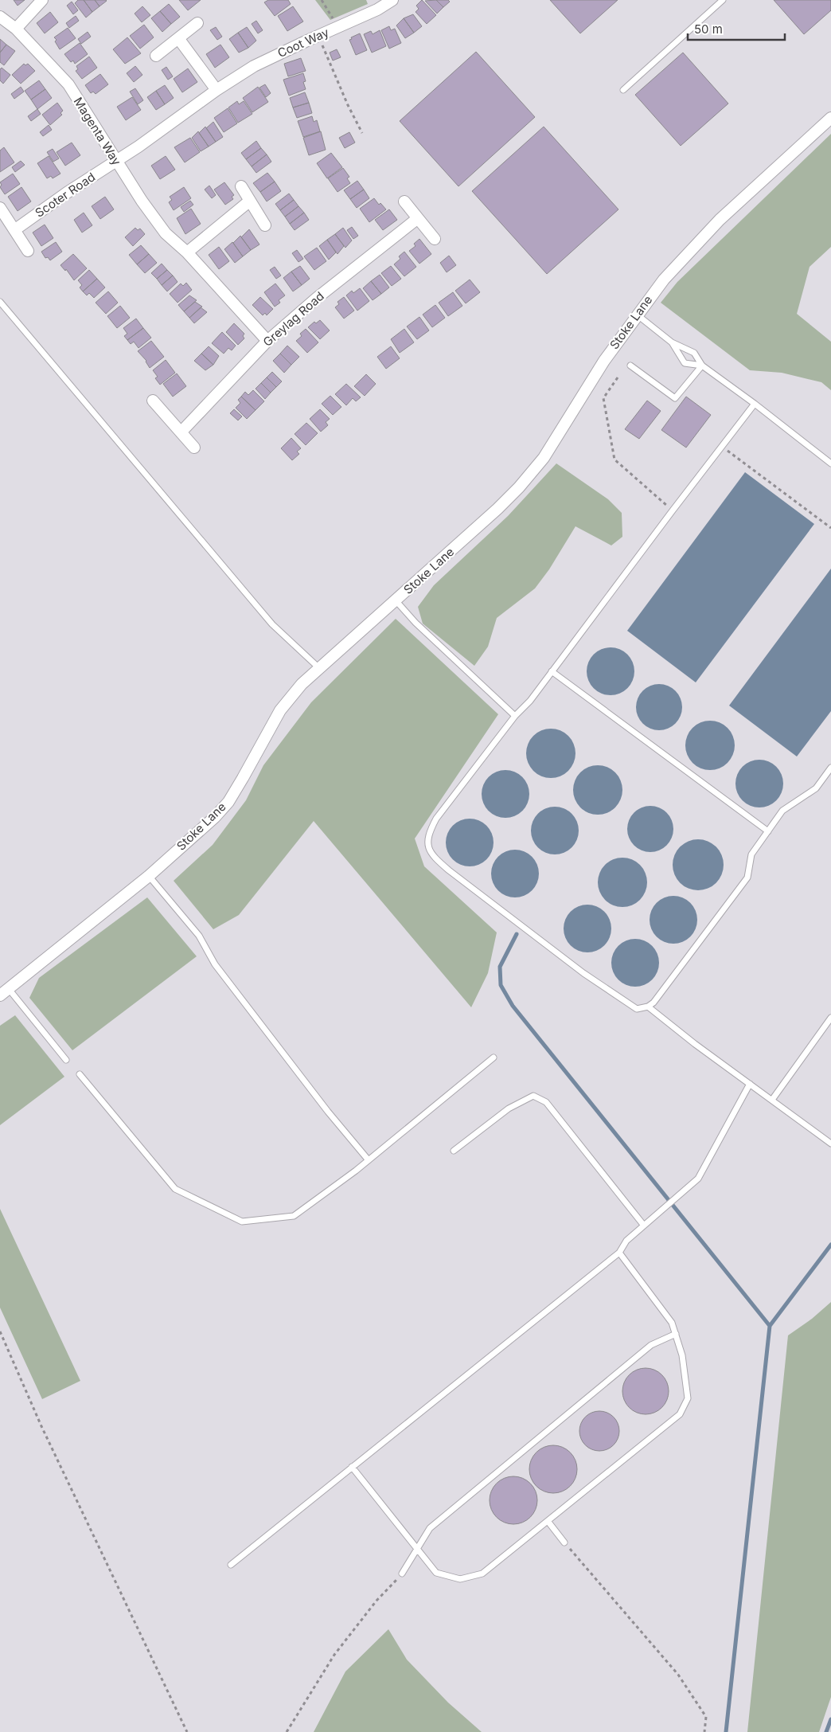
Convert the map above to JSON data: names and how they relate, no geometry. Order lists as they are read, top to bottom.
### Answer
{
  "streets": {
    "street": [
      "Coot Way",
      "Magenta Way",
      "Scoter Road",
      "Greylag Road",
      "Stoke Lane"
    ]
  },
  "crossings": [
    ["Coot Way", "Magenta Way"],
    ["Coot Way", "Scoter Road"],
    ["Magenta Way", "Scoter Road"],
    ["Magenta Way", "Greylag Road"]
  ],
  "scale_bar": "50 m"
}
